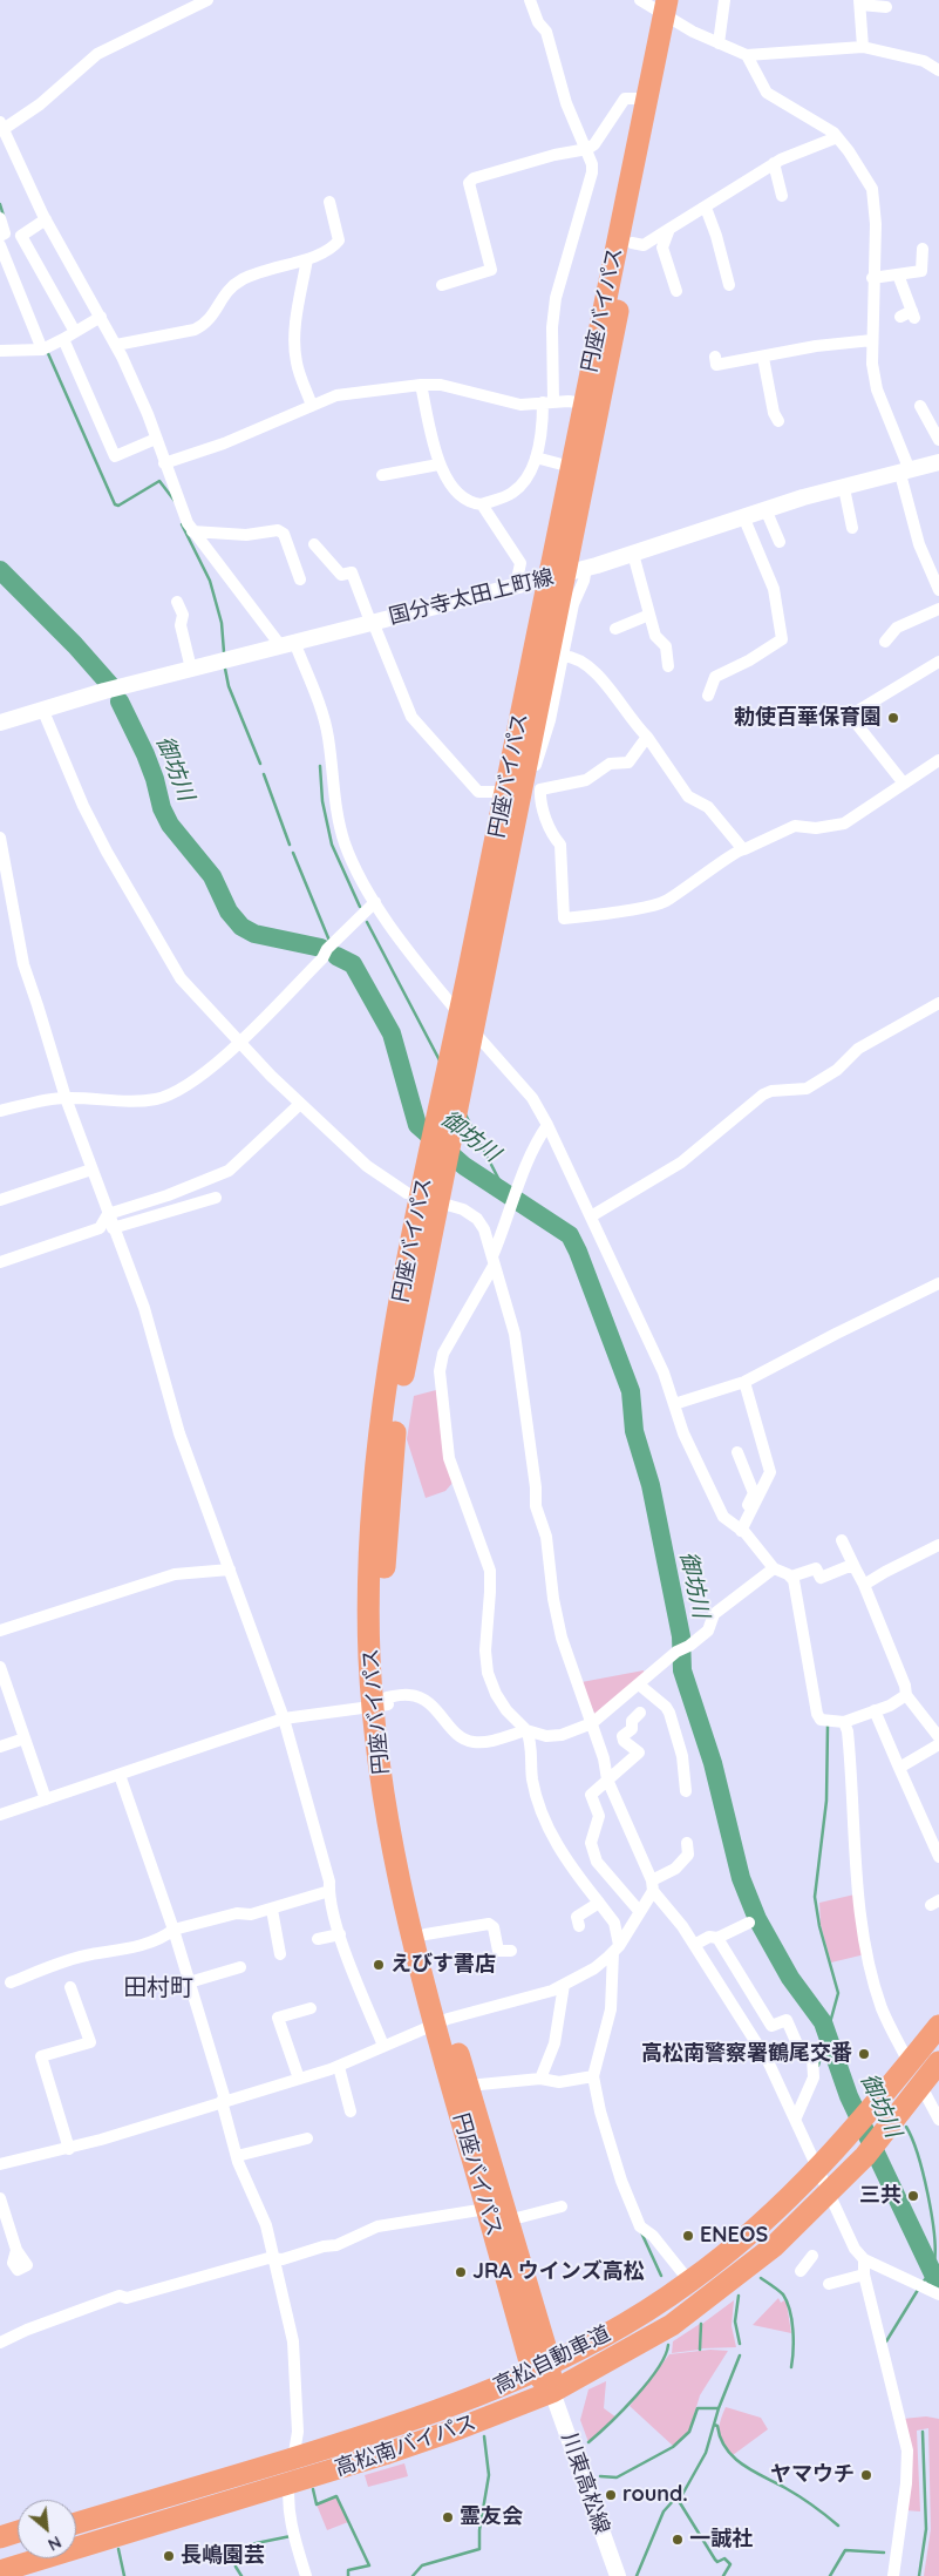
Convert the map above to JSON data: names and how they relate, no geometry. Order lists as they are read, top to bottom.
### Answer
{
  "streets": {
    "highway": ["円座バイパス", "高松自動車道", "高松南バイパス"],
    "main road": ["国分寺太田上町線", "川東高松線"]
  },
  "crossings": [
    ["円座バイパス", "国分寺太田上町線"],
    ["円座バイパス", "高松南バイパス"],
    ["円座バイパス", "川東高松線"],
    ["高松南バイパス", "川東高松線"]
  ],
  "districts": ["田村町"],
  "water": ["御坊川"],
  "places": [
    "勅使百華保育園",
    "えびす書店",
    "高松南警察署鶴尾交番",
    "三共",
    "ENEOS",
    "JRA ウインズ高松",
    "ヤマウチ",
    "round.",
    "霊友会",
    "一誠社",
    "長嶋園芸"
  ],
  "north": "bottom right"
}
